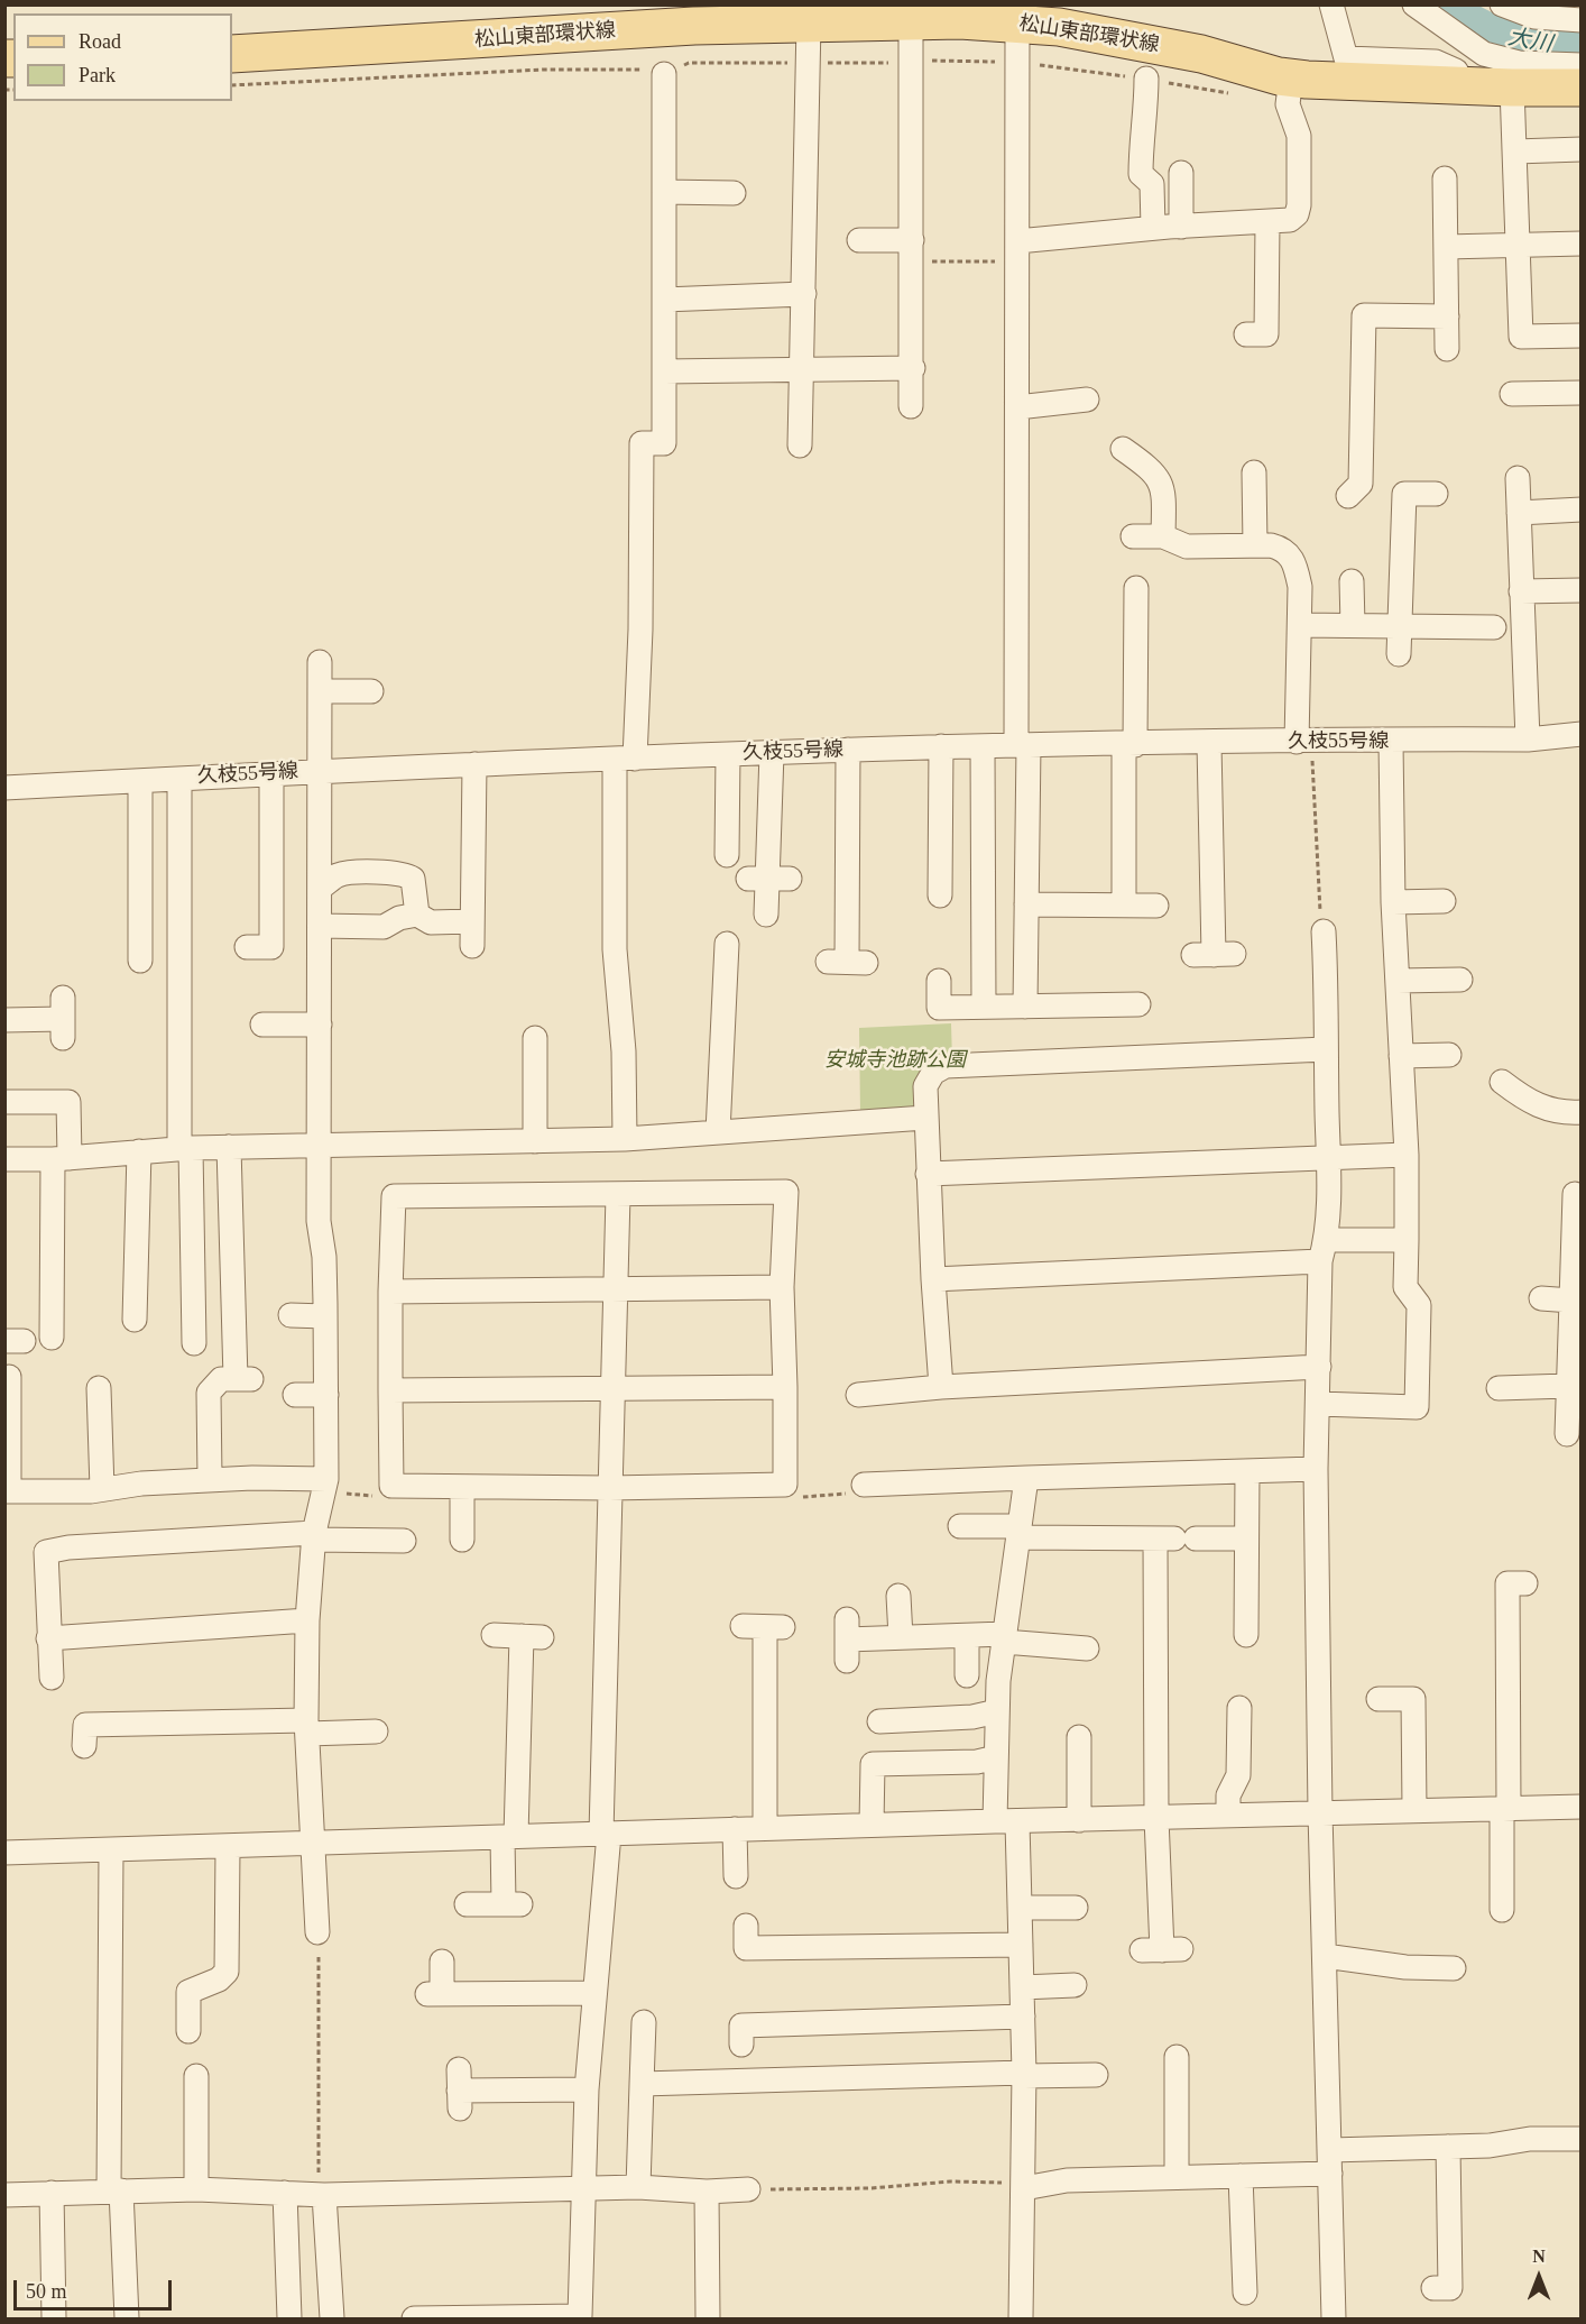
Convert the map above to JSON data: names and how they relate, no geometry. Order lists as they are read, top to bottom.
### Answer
{
  "streets": {
    "main road": ["松山東部環状線"],
    "street": ["久枝55号線"]
  },
  "water": ["大川"],
  "parks": ["安城寺池跡公園"],
  "legend": ["Road", "Park"],
  "scale_bar": "50 m",
  "north": "top"
}
